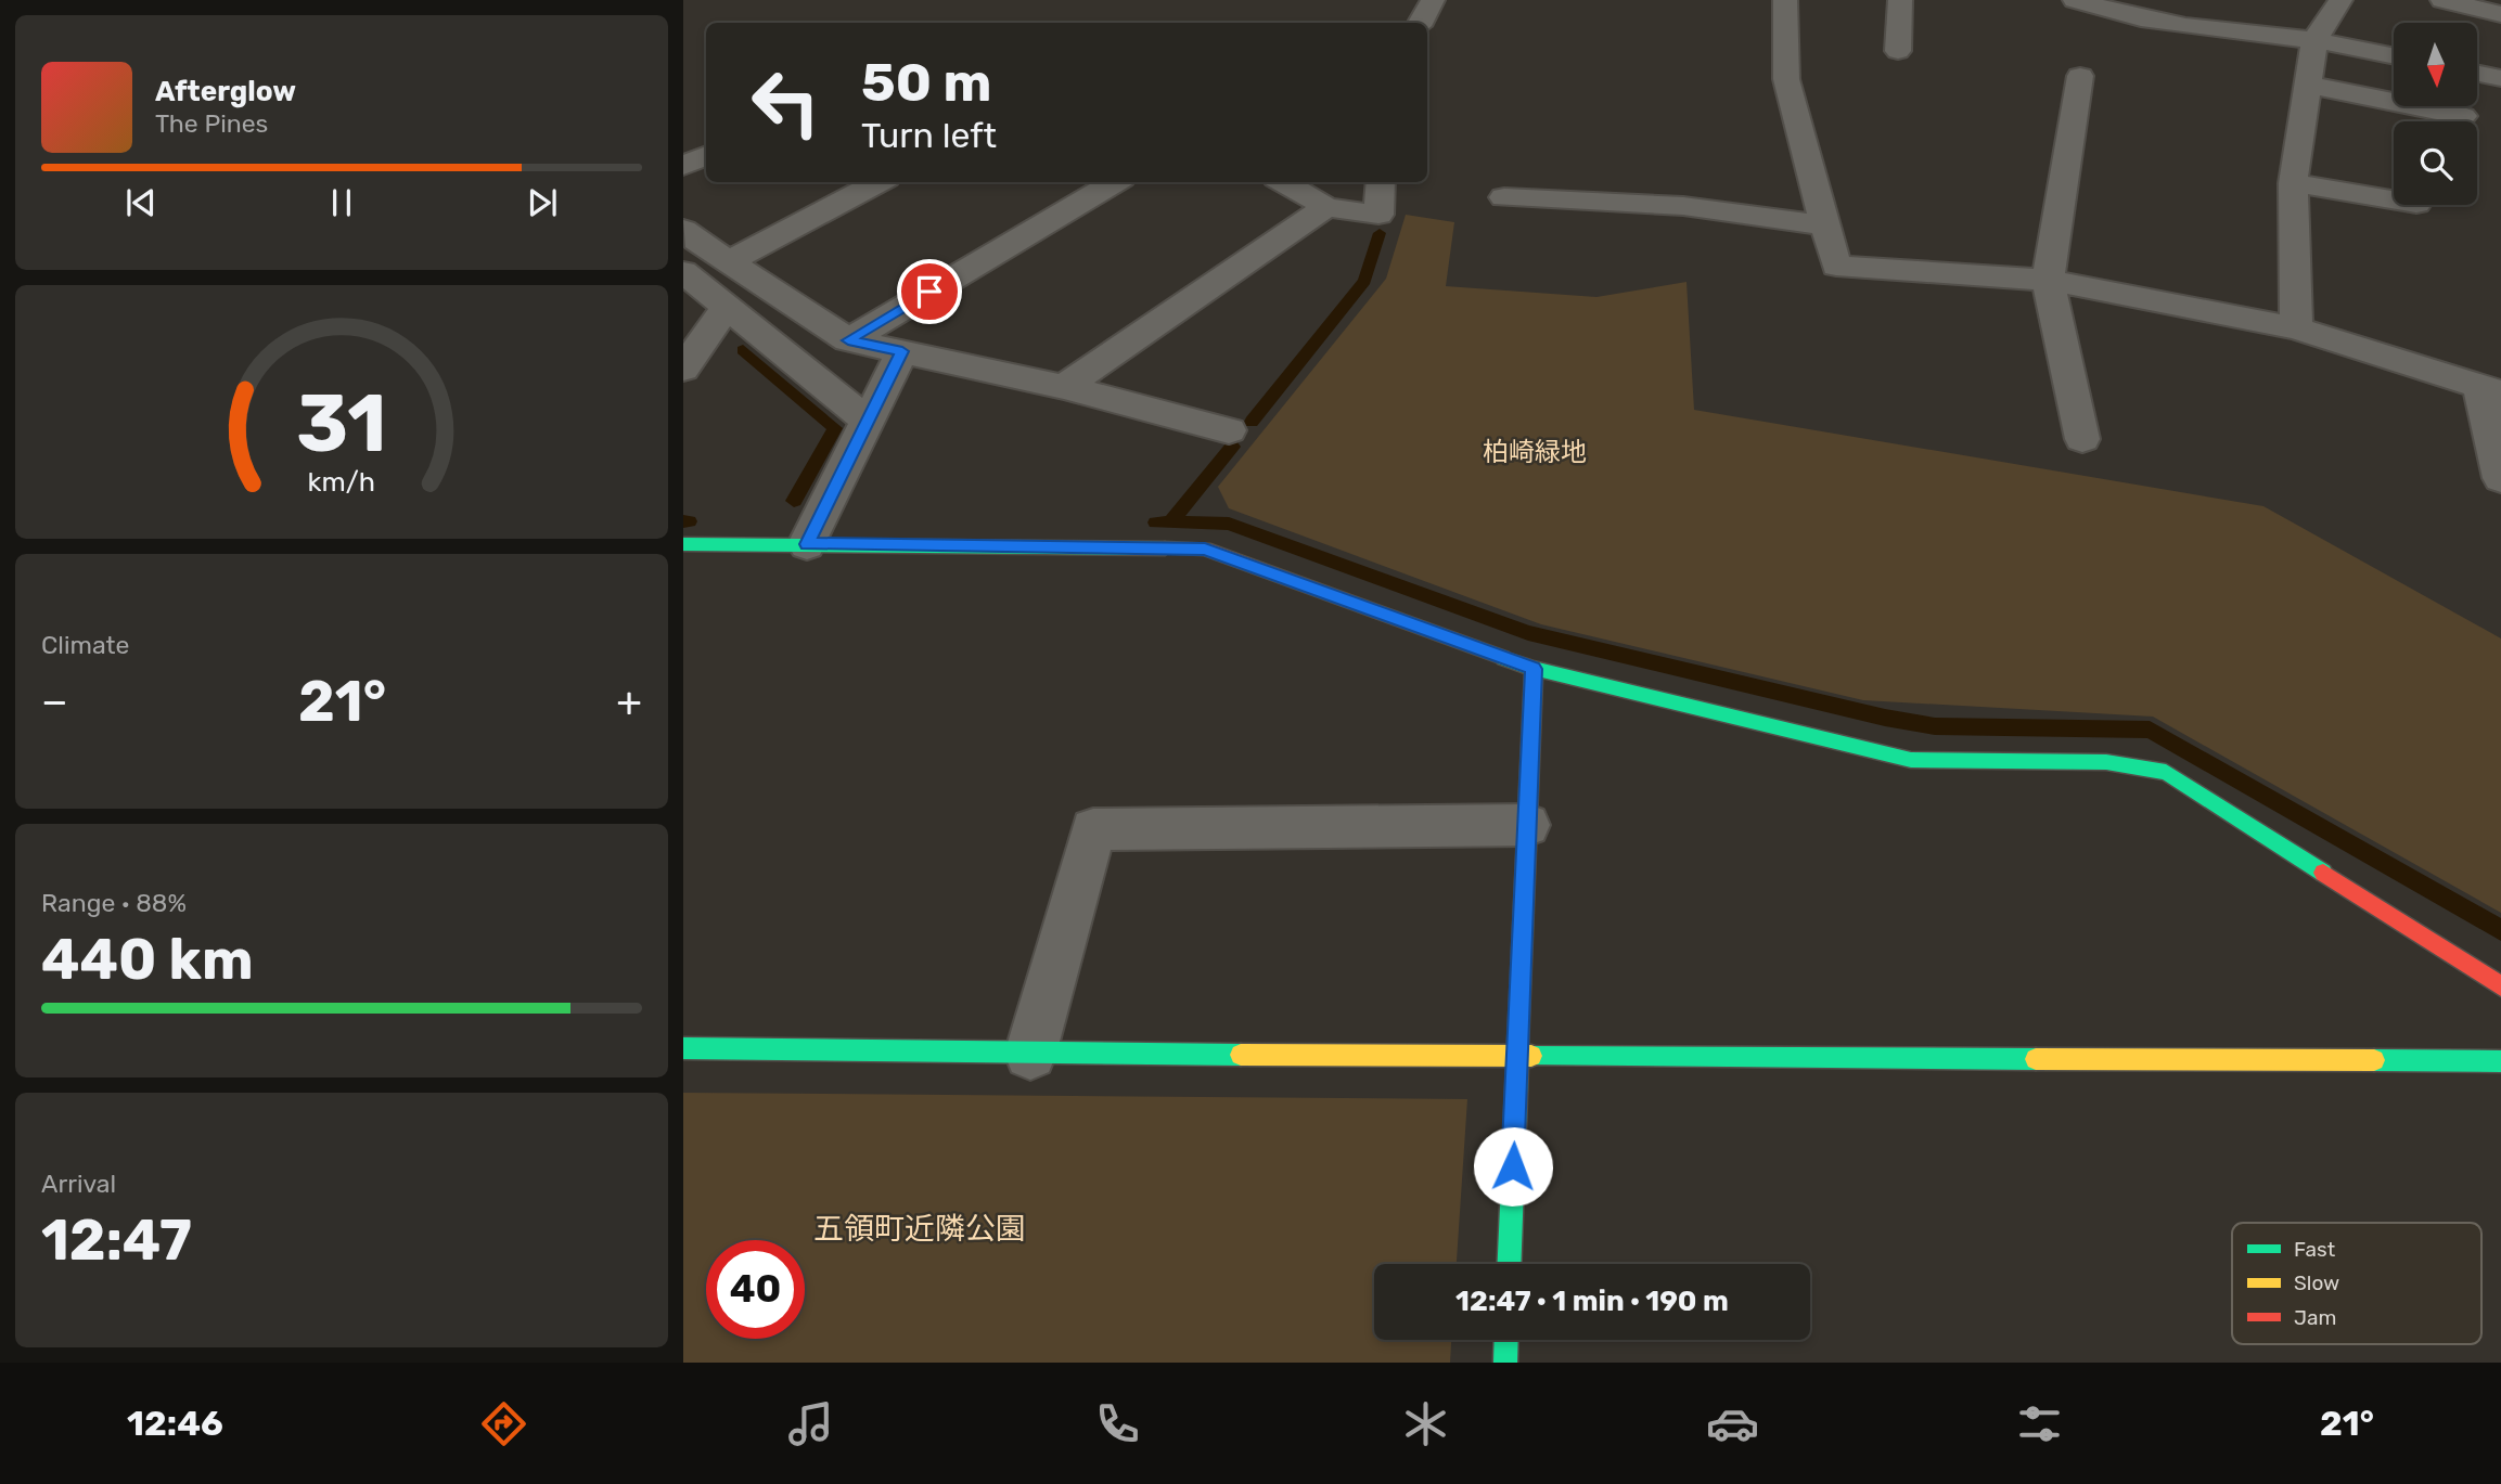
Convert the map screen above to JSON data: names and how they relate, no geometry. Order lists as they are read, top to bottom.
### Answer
{
  "parks": ["柏崎緑地", "五領町近隣公園"],
  "legend": ["Fast", "Slow", "Jam"],
  "north": "bottom",
  "page": {
    "turn": ["50 m", "Turn left"],
    "song": ["Afterglow", "The Pines"],
    "tile": [
      "Climate",
      ["Range · 88%", "440 km"],
      ["Arrival", "12:47"]
    ],
    "heat": ["−", "21°", "+"],
    "limit": "40",
    "trip": "12:47 · 1 min · 190 m",
    "tabs": ["12:46", "21°"],
    "gauge": ["31", "km/h"]
  }
}
